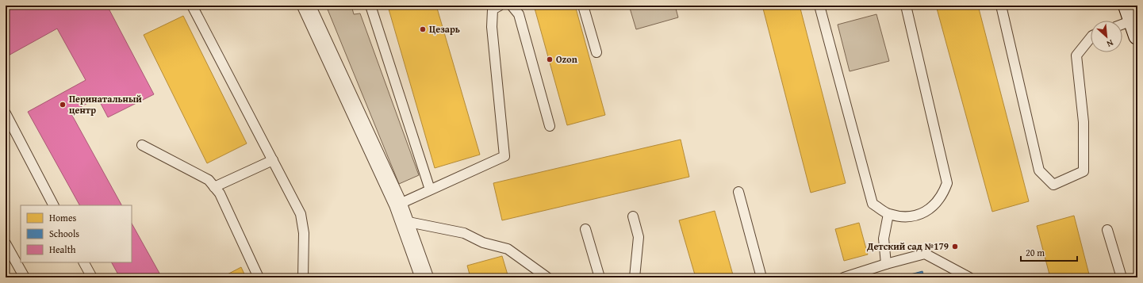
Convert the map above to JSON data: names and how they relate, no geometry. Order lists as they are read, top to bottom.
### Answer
{
  "places": [
    "Цезарь",
    "Ozon",
    "Перинатальный центр",
    "Детский сад №179"
  ],
  "legend": ["Homes", "Schools", "Health"],
  "scale_bar": "20 m",
  "north": "bottom right"
}
